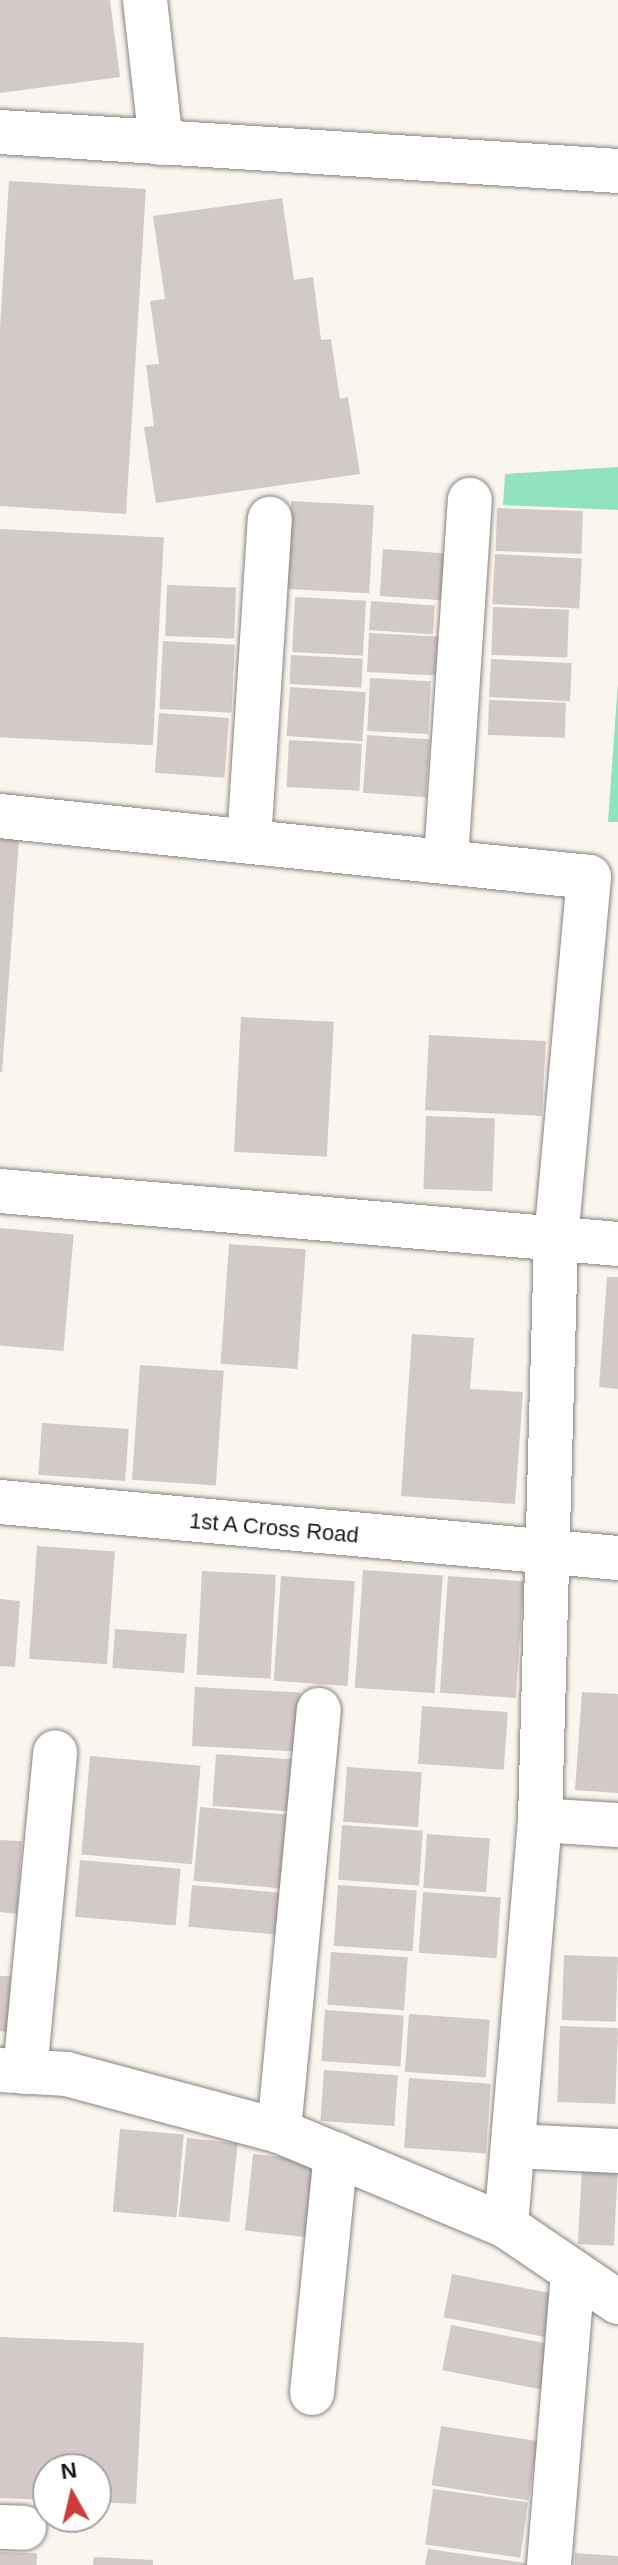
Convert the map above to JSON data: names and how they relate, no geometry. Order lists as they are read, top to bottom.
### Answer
{
  "streets": {
    "street": ["1st A Cross Road"]
  },
  "north": "top"
}
